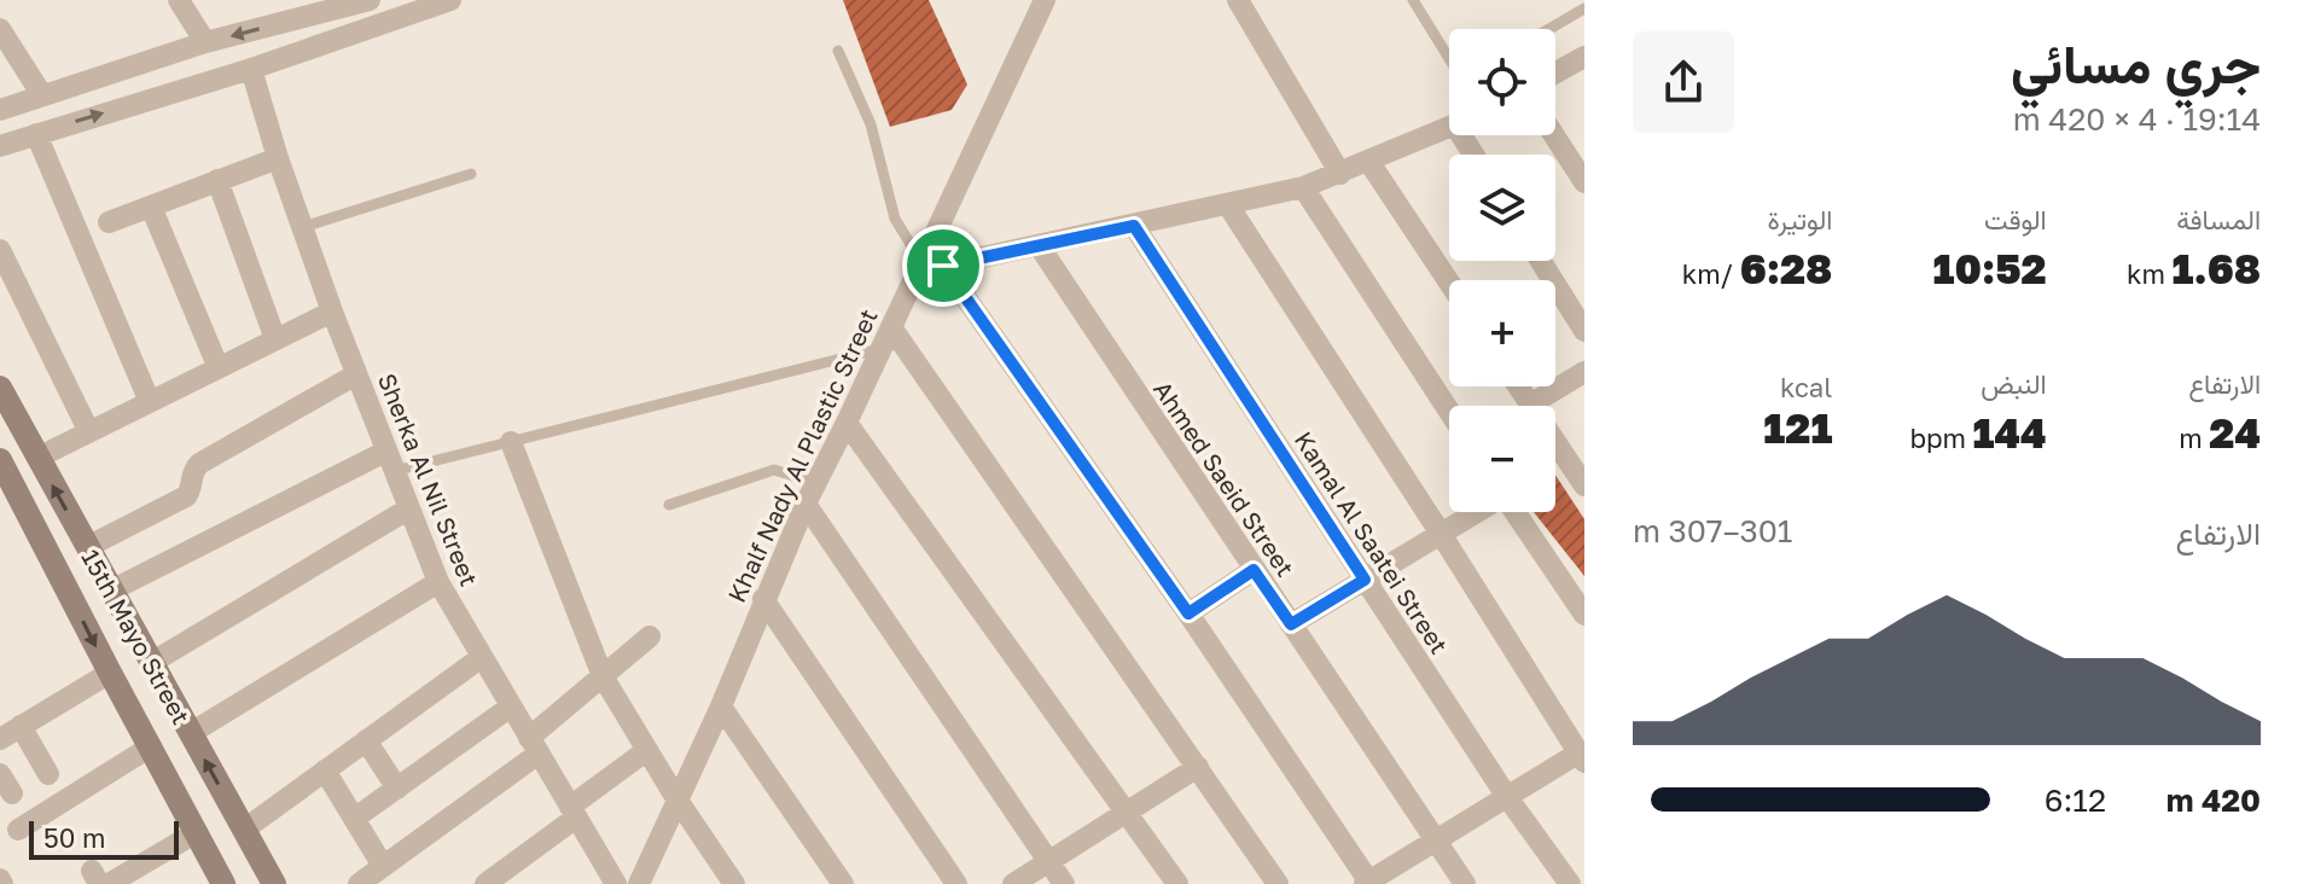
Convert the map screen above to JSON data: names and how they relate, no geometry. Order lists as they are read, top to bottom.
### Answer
{
  "streets": {
    "main road": ["15th Mayo Street"],
    "street": [
      "Khalf Nady Al Plastic Street",
      "Ahmed Saeid Street",
      "Sherka Al Nil Street",
      "Kamal Al Saatei Street"
    ]
  },
  "scale_bar": "50 m",
  "page": {
    "heading": ["جري مسائي", "19:14 · 4 × 420 m"],
    "map_buttons": ["+", "−"],
    "stats": [
      ["المسافة", "1.68 km"],
      ["الوقت", "10:52"],
      ["الوتيرة", "6:28 /km"],
      ["الارتفاع", "24 m"],
      ["النبض", "144 bpm"],
      ["kcal", "121"]
    ],
    "chart": ["الارتفاع", "301–307 m"],
    "list": [
      {
        "name": "420 m",
        "note": "6:12"
      }
    ],
    "scale": "50 m"
  }
}
